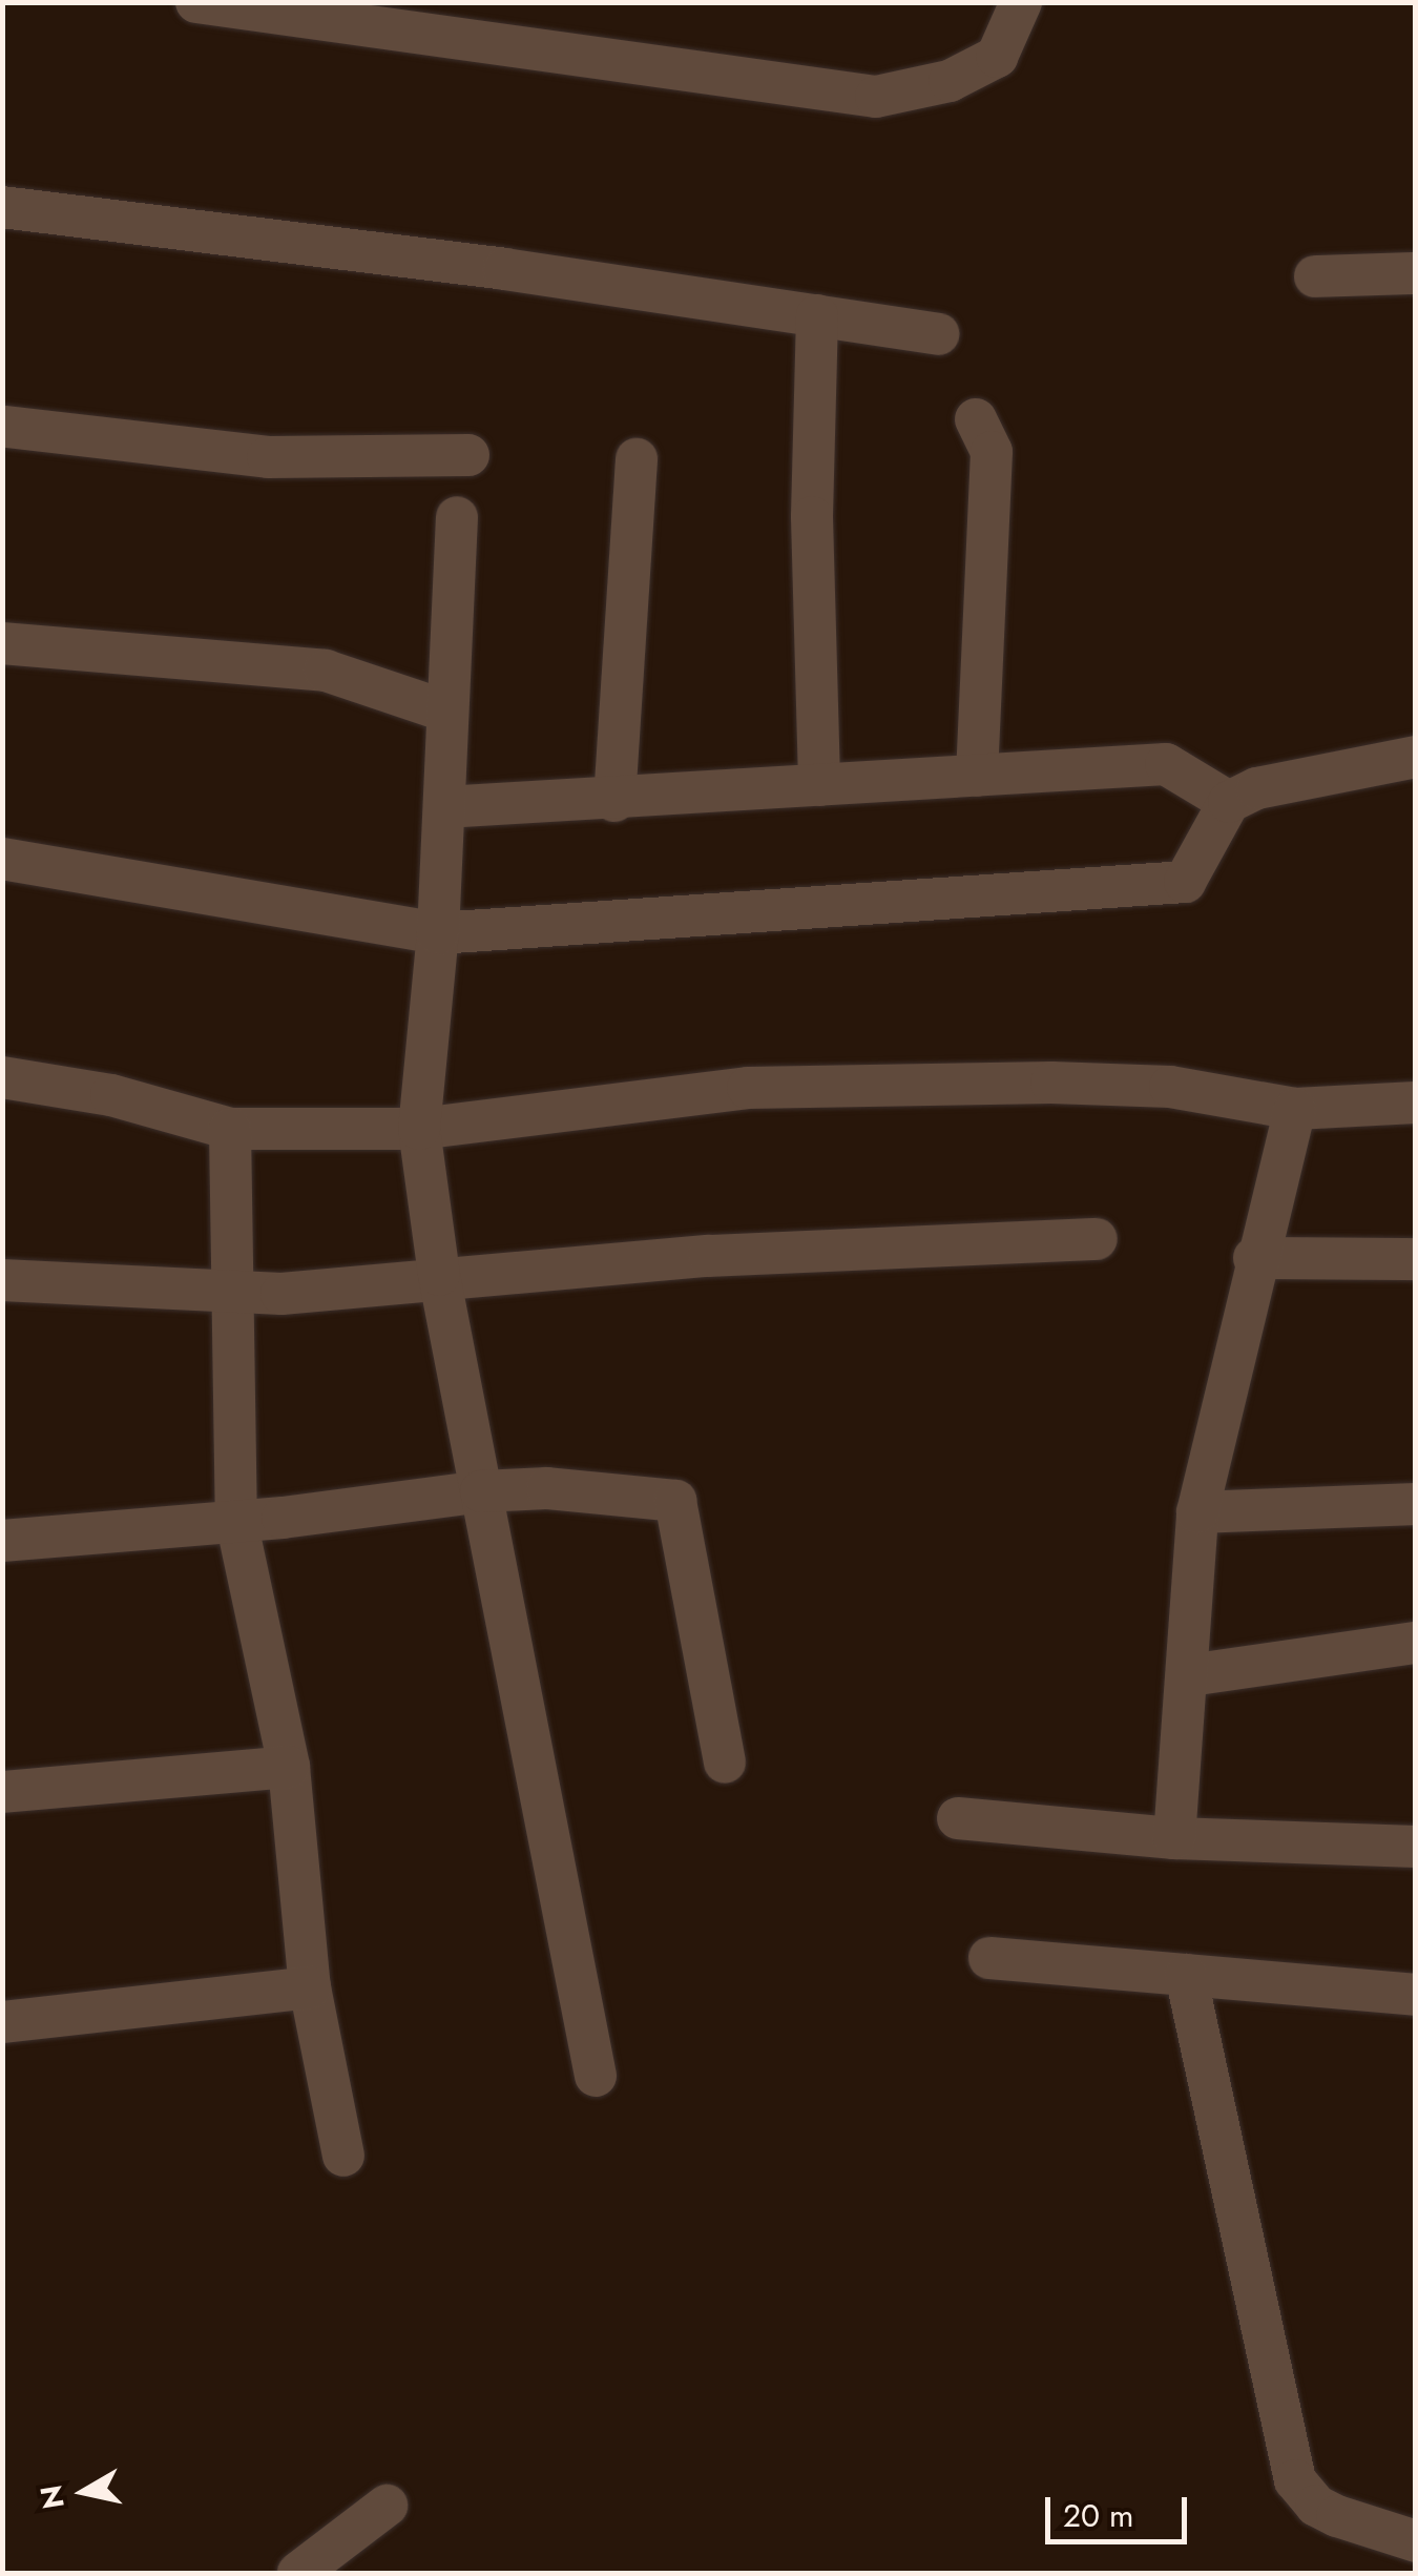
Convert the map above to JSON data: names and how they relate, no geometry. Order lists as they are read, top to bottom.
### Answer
{
  "scale_bar": "20 m",
  "north": "left"
}
